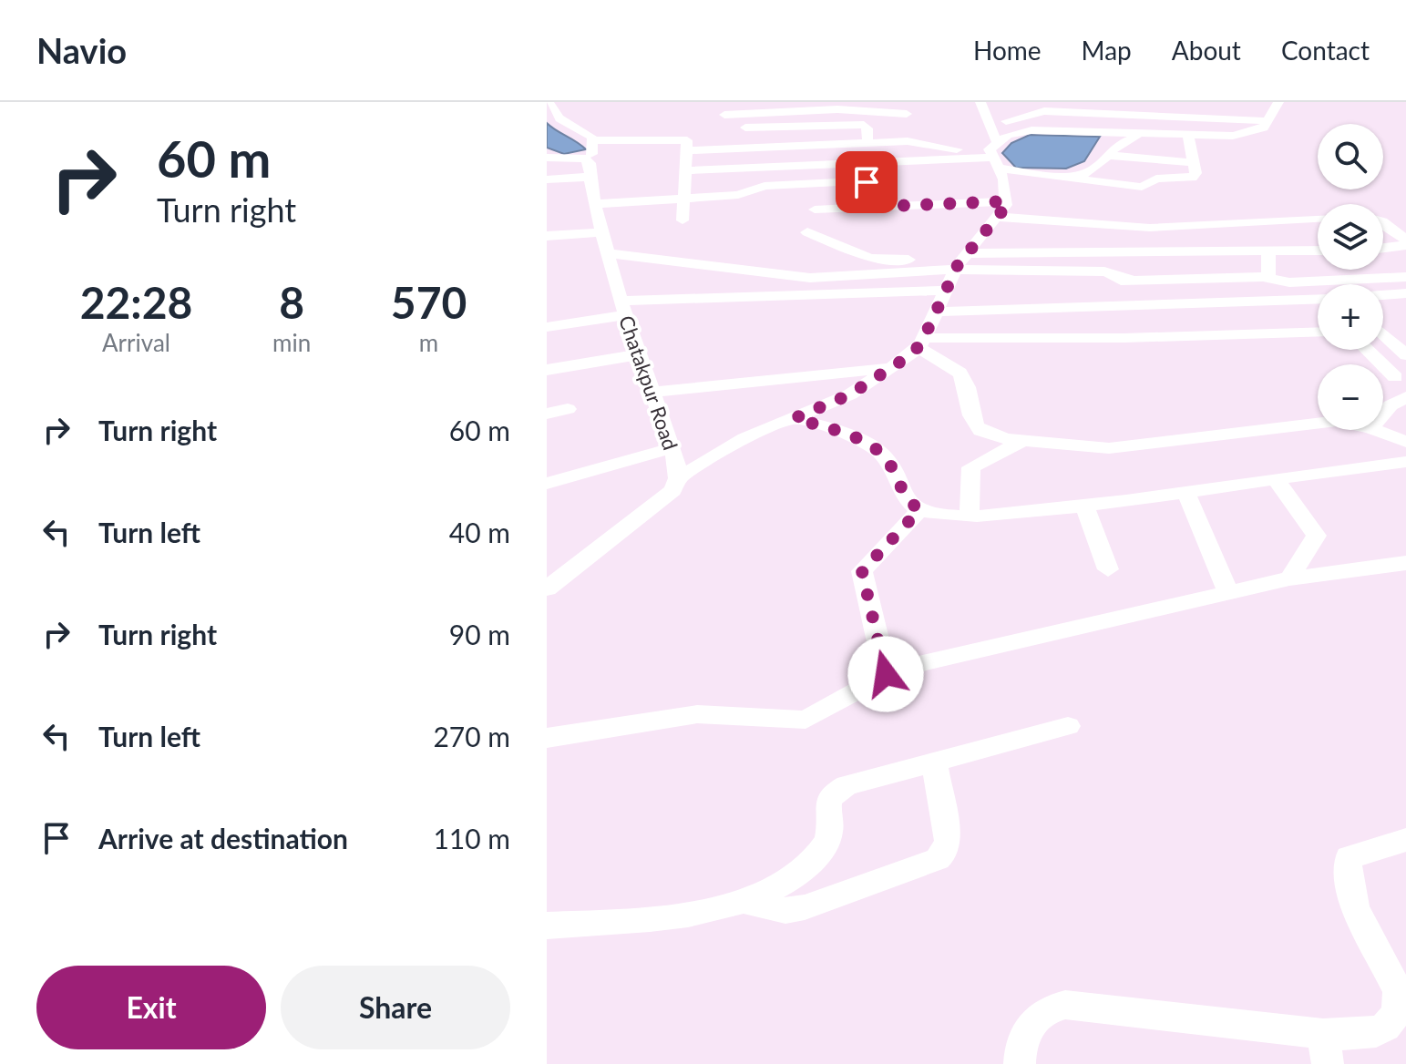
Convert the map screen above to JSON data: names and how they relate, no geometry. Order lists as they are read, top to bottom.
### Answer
{
  "streets": {
    "street": ["Chatakpur Road"]
  },
  "page": {
    "header": "Navio",
    "nav": [
      "Home",
      "Map",
      "About",
      "Contact"
    ],
    "turn": ["60 m", "Turn right"],
    "map_buttons": ["+", "−"],
    "eta": [
      "22:28",
      "Arrival",
      "8",
      "min",
      "570",
      "m"
    ],
    "list": [
      {
        "name": "Turn right",
        "value": "60 m"
      },
      {
        "name": "Turn left",
        "value": "40 m"
      },
      {
        "name": "Turn right",
        "value": "90 m"
      },
      {
        "name": "Turn left",
        "value": "270 m"
      },
      {
        "name": "Arrive at destination",
        "value": "110 m"
      }
    ],
    "buttons": ["Exit", "Share"]
  }
}
